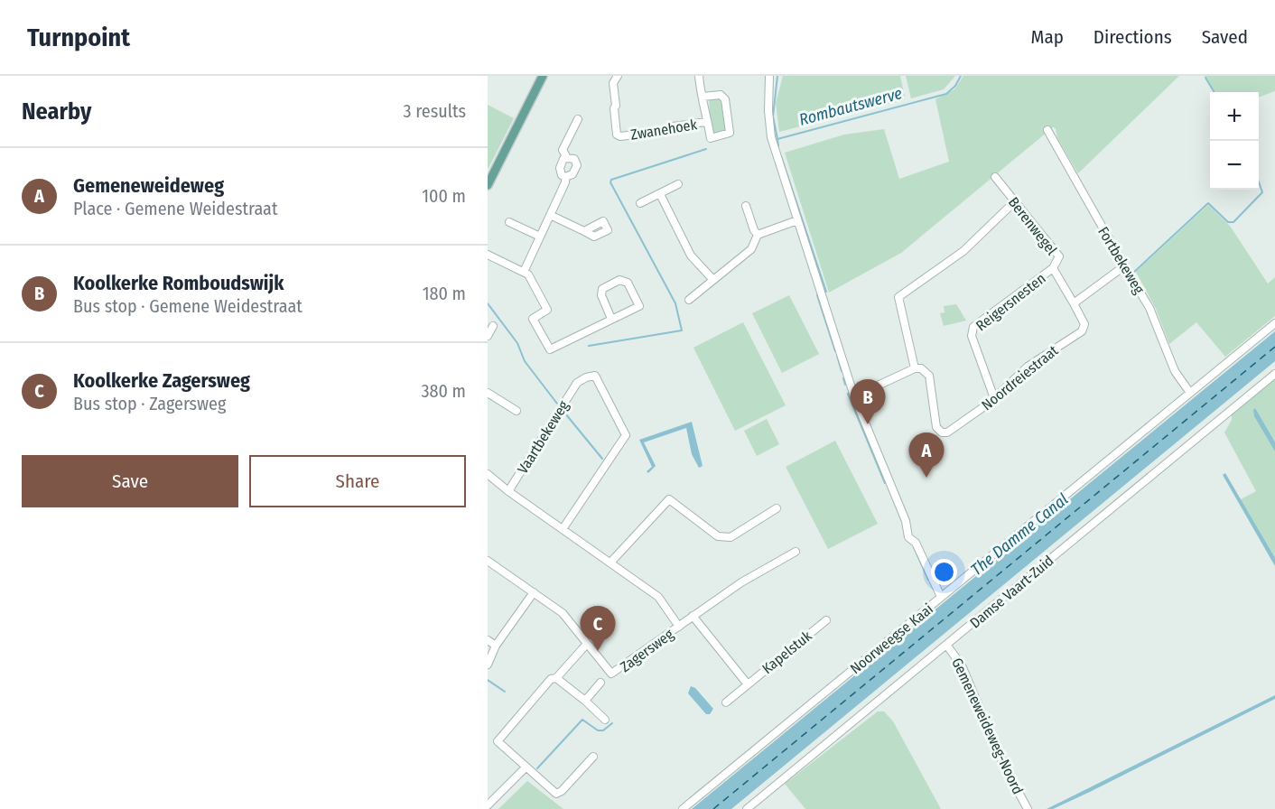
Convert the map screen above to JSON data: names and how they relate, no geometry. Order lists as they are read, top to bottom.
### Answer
{
  "streets": {
    "street": [
      "Zwanehoek",
      "Berenwegel",
      "Fortbekeweg",
      "Reigersnesten",
      "Noordreiestraat",
      "Vaartbekeweg",
      "Damse Vaart-Zuid",
      "Noorweegse Kaai",
      "Zagersweg",
      "Kapelstuk",
      "Gemeneweideweg-Noord"
    ]
  },
  "crossings": [
    ["Berenwegel", "Reigersnesten"],
    ["Berenwegel", "Noordreiestraat"],
    ["Fortbekeweg", "Noorweegse Kaai"],
    ["Reigersnesten", "Noordreiestraat"],
    ["Vaartbekeweg", "Zagersweg"],
    ["Damse Vaart-Zuid", "Gemeneweideweg-Noord"],
    ["Zagersweg", "Kapelstuk"]
  ],
  "water": ["Rombautswerve", "The Damme Canal"],
  "page": {
    "header": "Turnpoint",
    "nav": ["Map", "Directions", "Saved"],
    "heading": ["Nearby", "3 results"],
    "map_buttons": ["+", "−"],
    "list": [
      {
        "mark": "A",
        "name": "Gemeneweideweg",
        "note": "Place · Gemene Weidestraat",
        "value": "100 m"
      },
      {
        "mark": "B",
        "name": "Koolkerke Romboudswijk",
        "note": "Bus stop · Gemene Weidestraat",
        "value": "180 m"
      },
      {
        "mark": "C",
        "name": "Koolkerke Zagersweg",
        "note": "Bus stop · Zagersweg",
        "value": "380 m"
      }
    ],
    "pins": ["B", "A", "C"],
    "buttons": ["Save", "Share"]
  }
}
